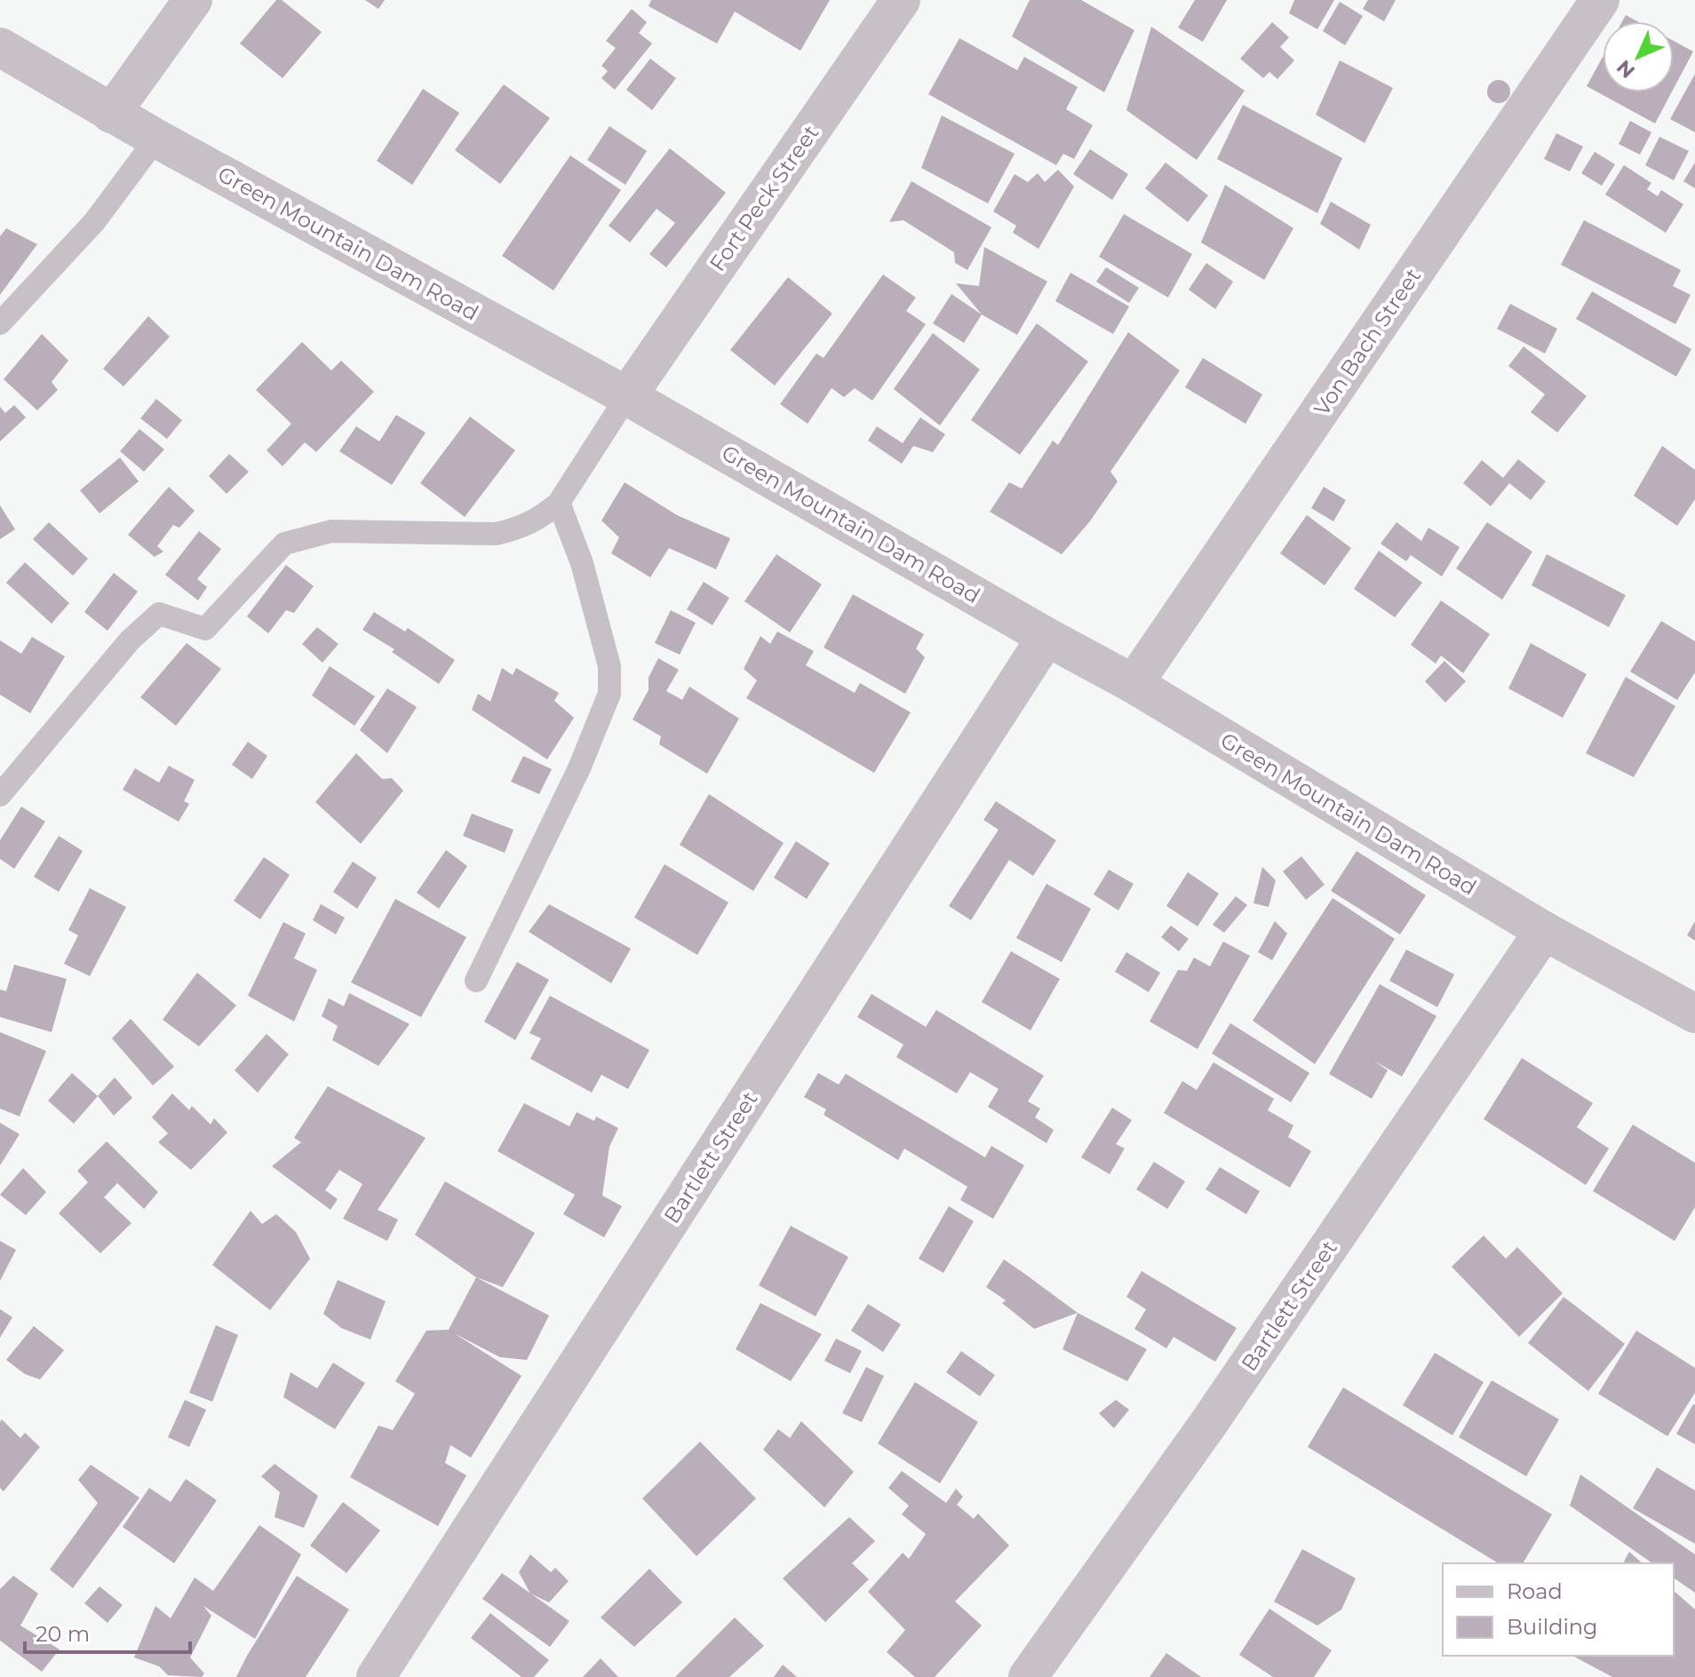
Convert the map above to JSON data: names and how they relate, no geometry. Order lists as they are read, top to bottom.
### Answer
{
  "streets": {
    "street": [
      "Fort Peck Street",
      "Green Mountain Dam Road",
      "Von Bach Street",
      "Bartlett Street"
    ]
  },
  "crossings": [
    ["Fort Peck Street", "Green Mountain Dam Road"],
    ["Green Mountain Dam Road", "Von Bach Street"],
    ["Green Mountain Dam Road", "Bartlett Street"]
  ],
  "legend": ["Road", "Building"],
  "scale_bar": "20 m",
  "north": "bottom left"
}
